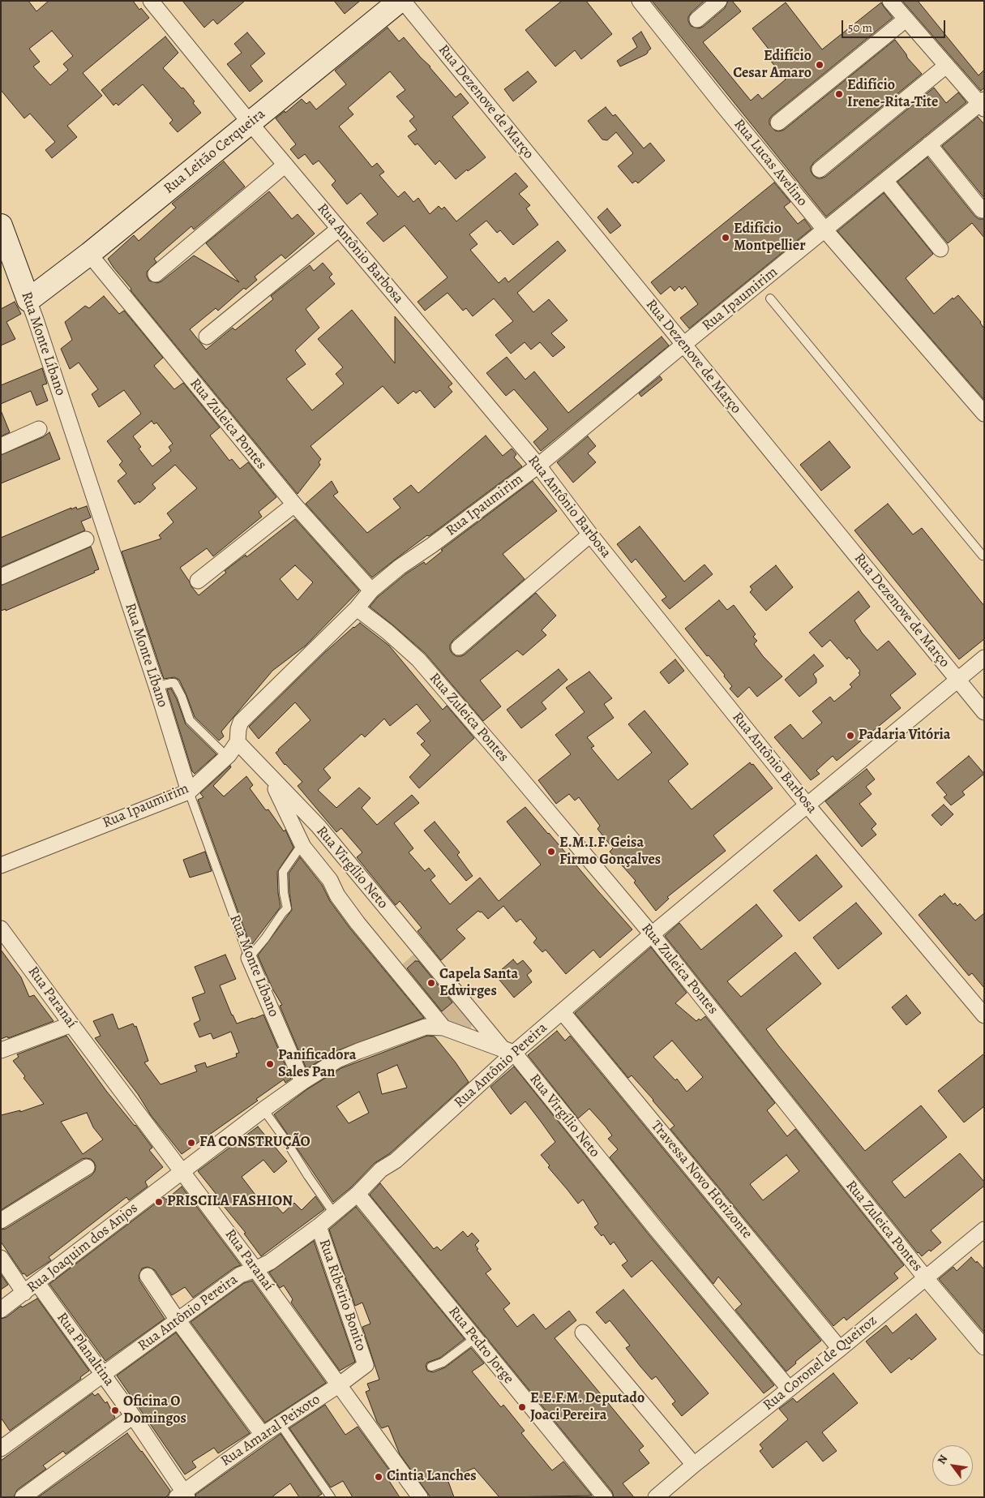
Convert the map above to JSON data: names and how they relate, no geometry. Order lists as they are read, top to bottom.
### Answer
{
  "streets": {
    "street": [
      "Rua Dezenove de Março",
      "Rua Leitão Cerqueira",
      "Rua Lucas Avelino",
      "Rua Antônio Barbosa",
      "Rua Ipaumirim",
      "Rua Monte Líbano",
      "Rua Zuleica Pontes",
      "Rua Virgílio Neto",
      "Rua Paranaí",
      "Rua Antônio Pereira",
      "Travessa Novo Horizonte",
      "Rua Joaquim dos Anjos",
      "Rua Ribeirio Bonito",
      "Rua Pedro Jorge",
      "Rua Planaltina",
      "Rua Coronel de Queiroz",
      "Rua Amaral Peixoto"
    ]
  },
  "crossings": [
    ["Rua Dezenove de Março", "Rua Leitão Cerqueira"],
    ["Rua Dezenove de Março", "Rua Ipaumirim"],
    ["Rua Dezenove de Março", "Rua Antônio Pereira"],
    ["Rua Leitão Cerqueira", "Rua Antônio Barbosa"],
    ["Rua Leitão Cerqueira", "Rua Monte Líbano"],
    ["Rua Leitão Cerqueira", "Rua Zuleica Pontes"],
    ["Rua Lucas Avelino", "Rua Ipaumirim"],
    ["Rua Antônio Barbosa", "Rua Ipaumirim"],
    ["Rua Antônio Barbosa", "Rua Antônio Pereira"],
    ["Rua Ipaumirim", "Rua Monte Líbano"],
    ["Rua Ipaumirim", "Rua Zuleica Pontes"],
    ["Rua Ipaumirim", "Rua Virgílio Neto"],
    ["Rua Monte Líbano", "Rua Joaquim dos Anjos"],
    ["Rua Zuleica Pontes", "Rua Antônio Pereira"],
    ["Rua Zuleica Pontes", "Rua Coronel de Queiroz"],
    ["Rua Virgílio Neto", "Rua Antônio Pereira"],
    ["Rua Virgílio Neto", "Rua Joaquim dos Anjos"],
    ["Rua Virgílio Neto", "Rua Coronel de Queiroz"],
    ["Rua Paranaí", "Rua Antônio Pereira"],
    ["Rua Paranaí", "Rua Joaquim dos Anjos"],
    ["Rua Paranaí", "Rua Amaral Peixoto"],
    ["Rua Antônio Pereira", "Travessa Novo Horizonte"],
    ["Rua Antônio Pereira", "Rua Joaquim dos Anjos"],
    ["Rua Antônio Pereira", "Rua Ribeirio Bonito"],
    ["Rua Antônio Pereira", "Rua Pedro Jorge"],
    ["Rua Antônio Pereira", "Rua Planaltina"],
    ["Travessa Novo Horizonte", "Rua Coronel de Queiroz"],
    ["Rua Joaquim dos Anjos", "Rua Planaltina"],
    ["Rua Ribeirio Bonito", "Rua Amaral Peixoto"],
    ["Rua Planaltina", "Rua Amaral Peixoto"]
  ],
  "places": [
    "Edifício Cesar Amaro",
    "Edifício Irene-Rita-Tite",
    "Edifício Montpellier",
    "Padaria Vitória",
    "E.M.I.F. Geisa Firmo Gonçalves",
    "Capela Santa Edwirges",
    "Panificadora Sales Pan",
    "FA CONSTRUÇÃO",
    "PRISCILA FASHION",
    "E.E.F.M. Deputado Joaci Pereira",
    "Oficina O Domingos",
    "Cintia Lanches"
  ],
  "scale_bar": "50 m",
  "north": "top left"
}
